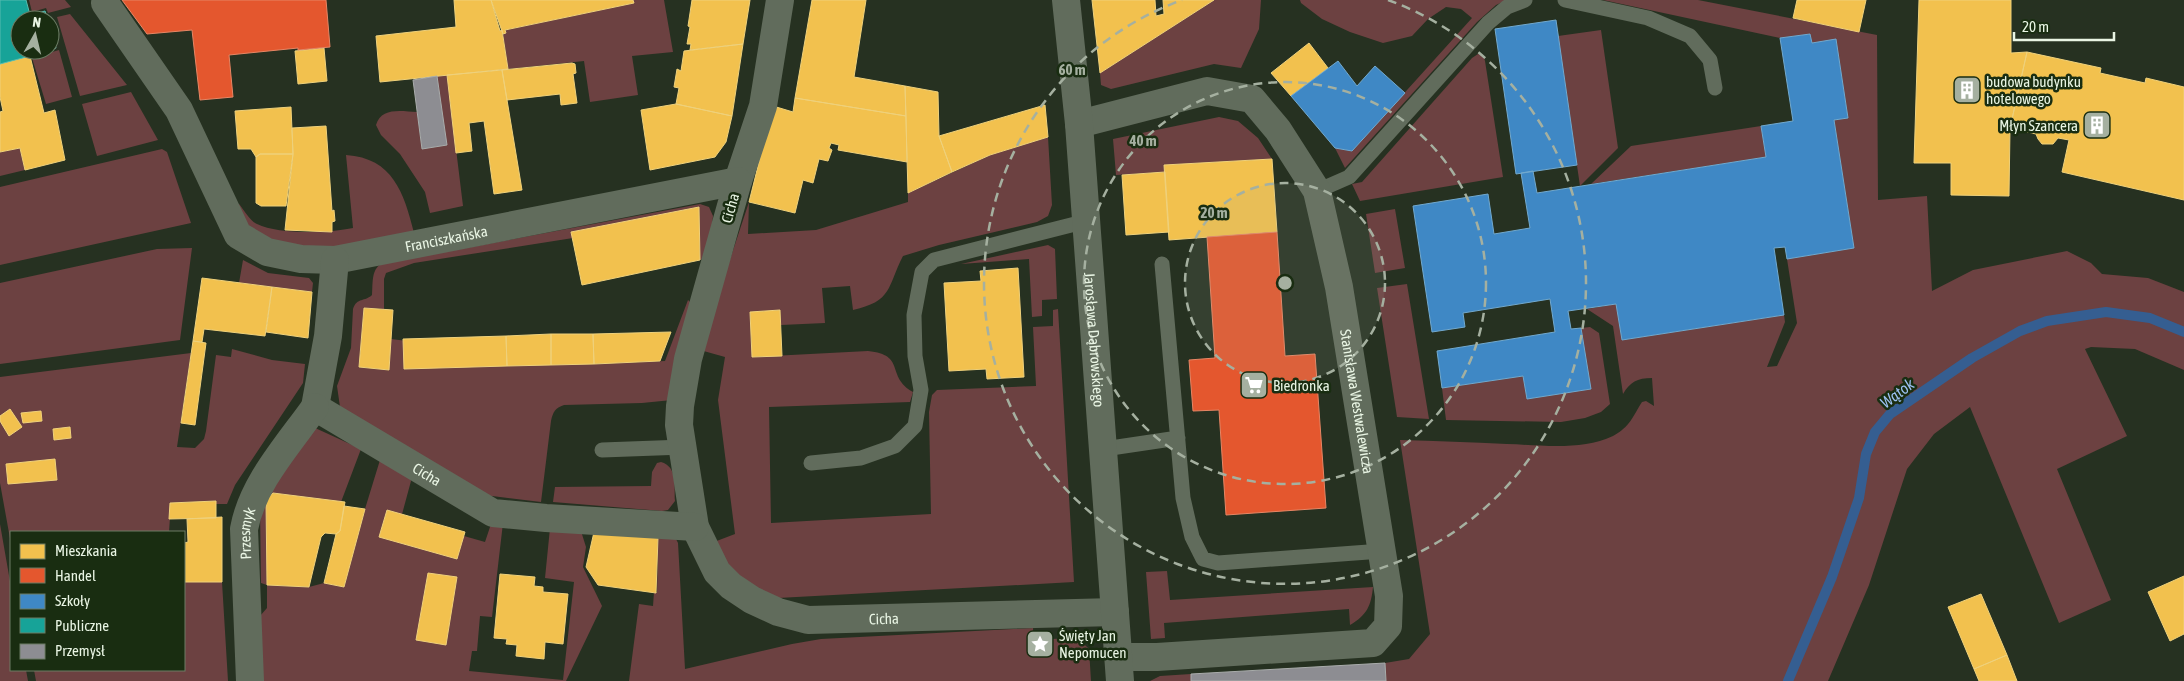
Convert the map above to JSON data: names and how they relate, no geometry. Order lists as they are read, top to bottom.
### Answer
{
  "streets": {
    "street": [
      "Cicha",
      "Franciszkańska",
      "Jarosława Dąbrowskiego",
      "Stanisława Westwalewicza",
      "Przesmyk"
    ]
  },
  "crossings": [
    ["Cicha", "Franciszkańska"],
    ["Cicha", "Jarosława Dąbrowskiego"],
    ["Cicha", "Przesmyk"],
    ["Jarosława Dąbrowskiego", "Stanisława Westwalewicza"]
  ],
  "water": ["Wątok"],
  "places": {
    "building": ["budowa budynku hotelowego", "Młyn Szancera"],
    "supermarket": ["Biedronka"],
    "place": ["Święty Jan Nepomucen"]
  },
  "legend": [
    "Mieszkania",
    "Handel",
    "Szkoły",
    "Publiczne",
    "Przemysł"
  ],
  "scale_bar": "20 m",
  "north": "top",
  "rings": ["60 m", "40 m", "20 m"]
}
